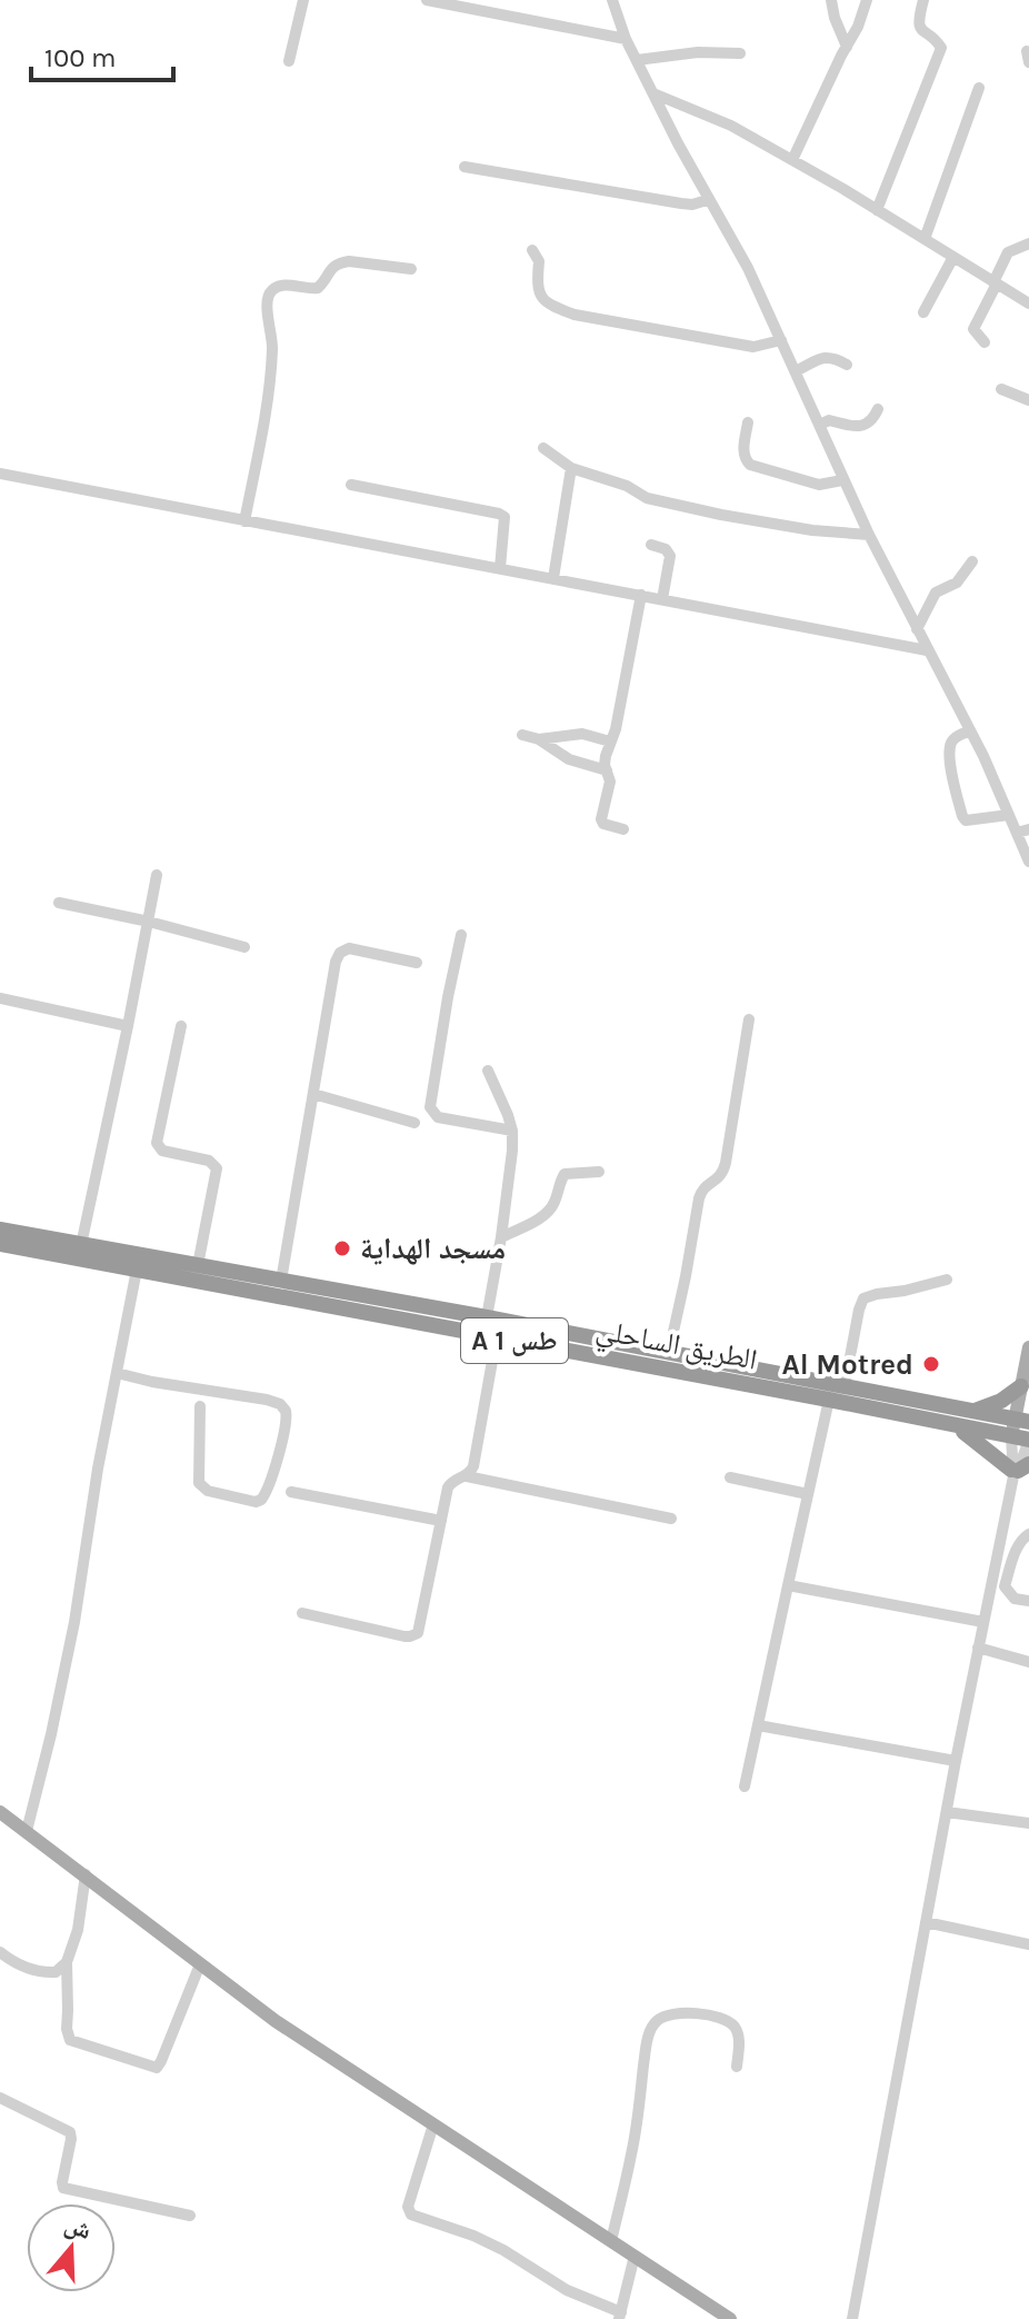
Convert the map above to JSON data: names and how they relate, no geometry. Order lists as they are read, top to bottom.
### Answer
{
  "streets": {
    "highway": ["A 1 طس", "الطريق الساحلي"]
  },
  "places": ["مسجد الهداية", "Al Motred"],
  "scale_bar": "100 m",
  "north": "top"
}
